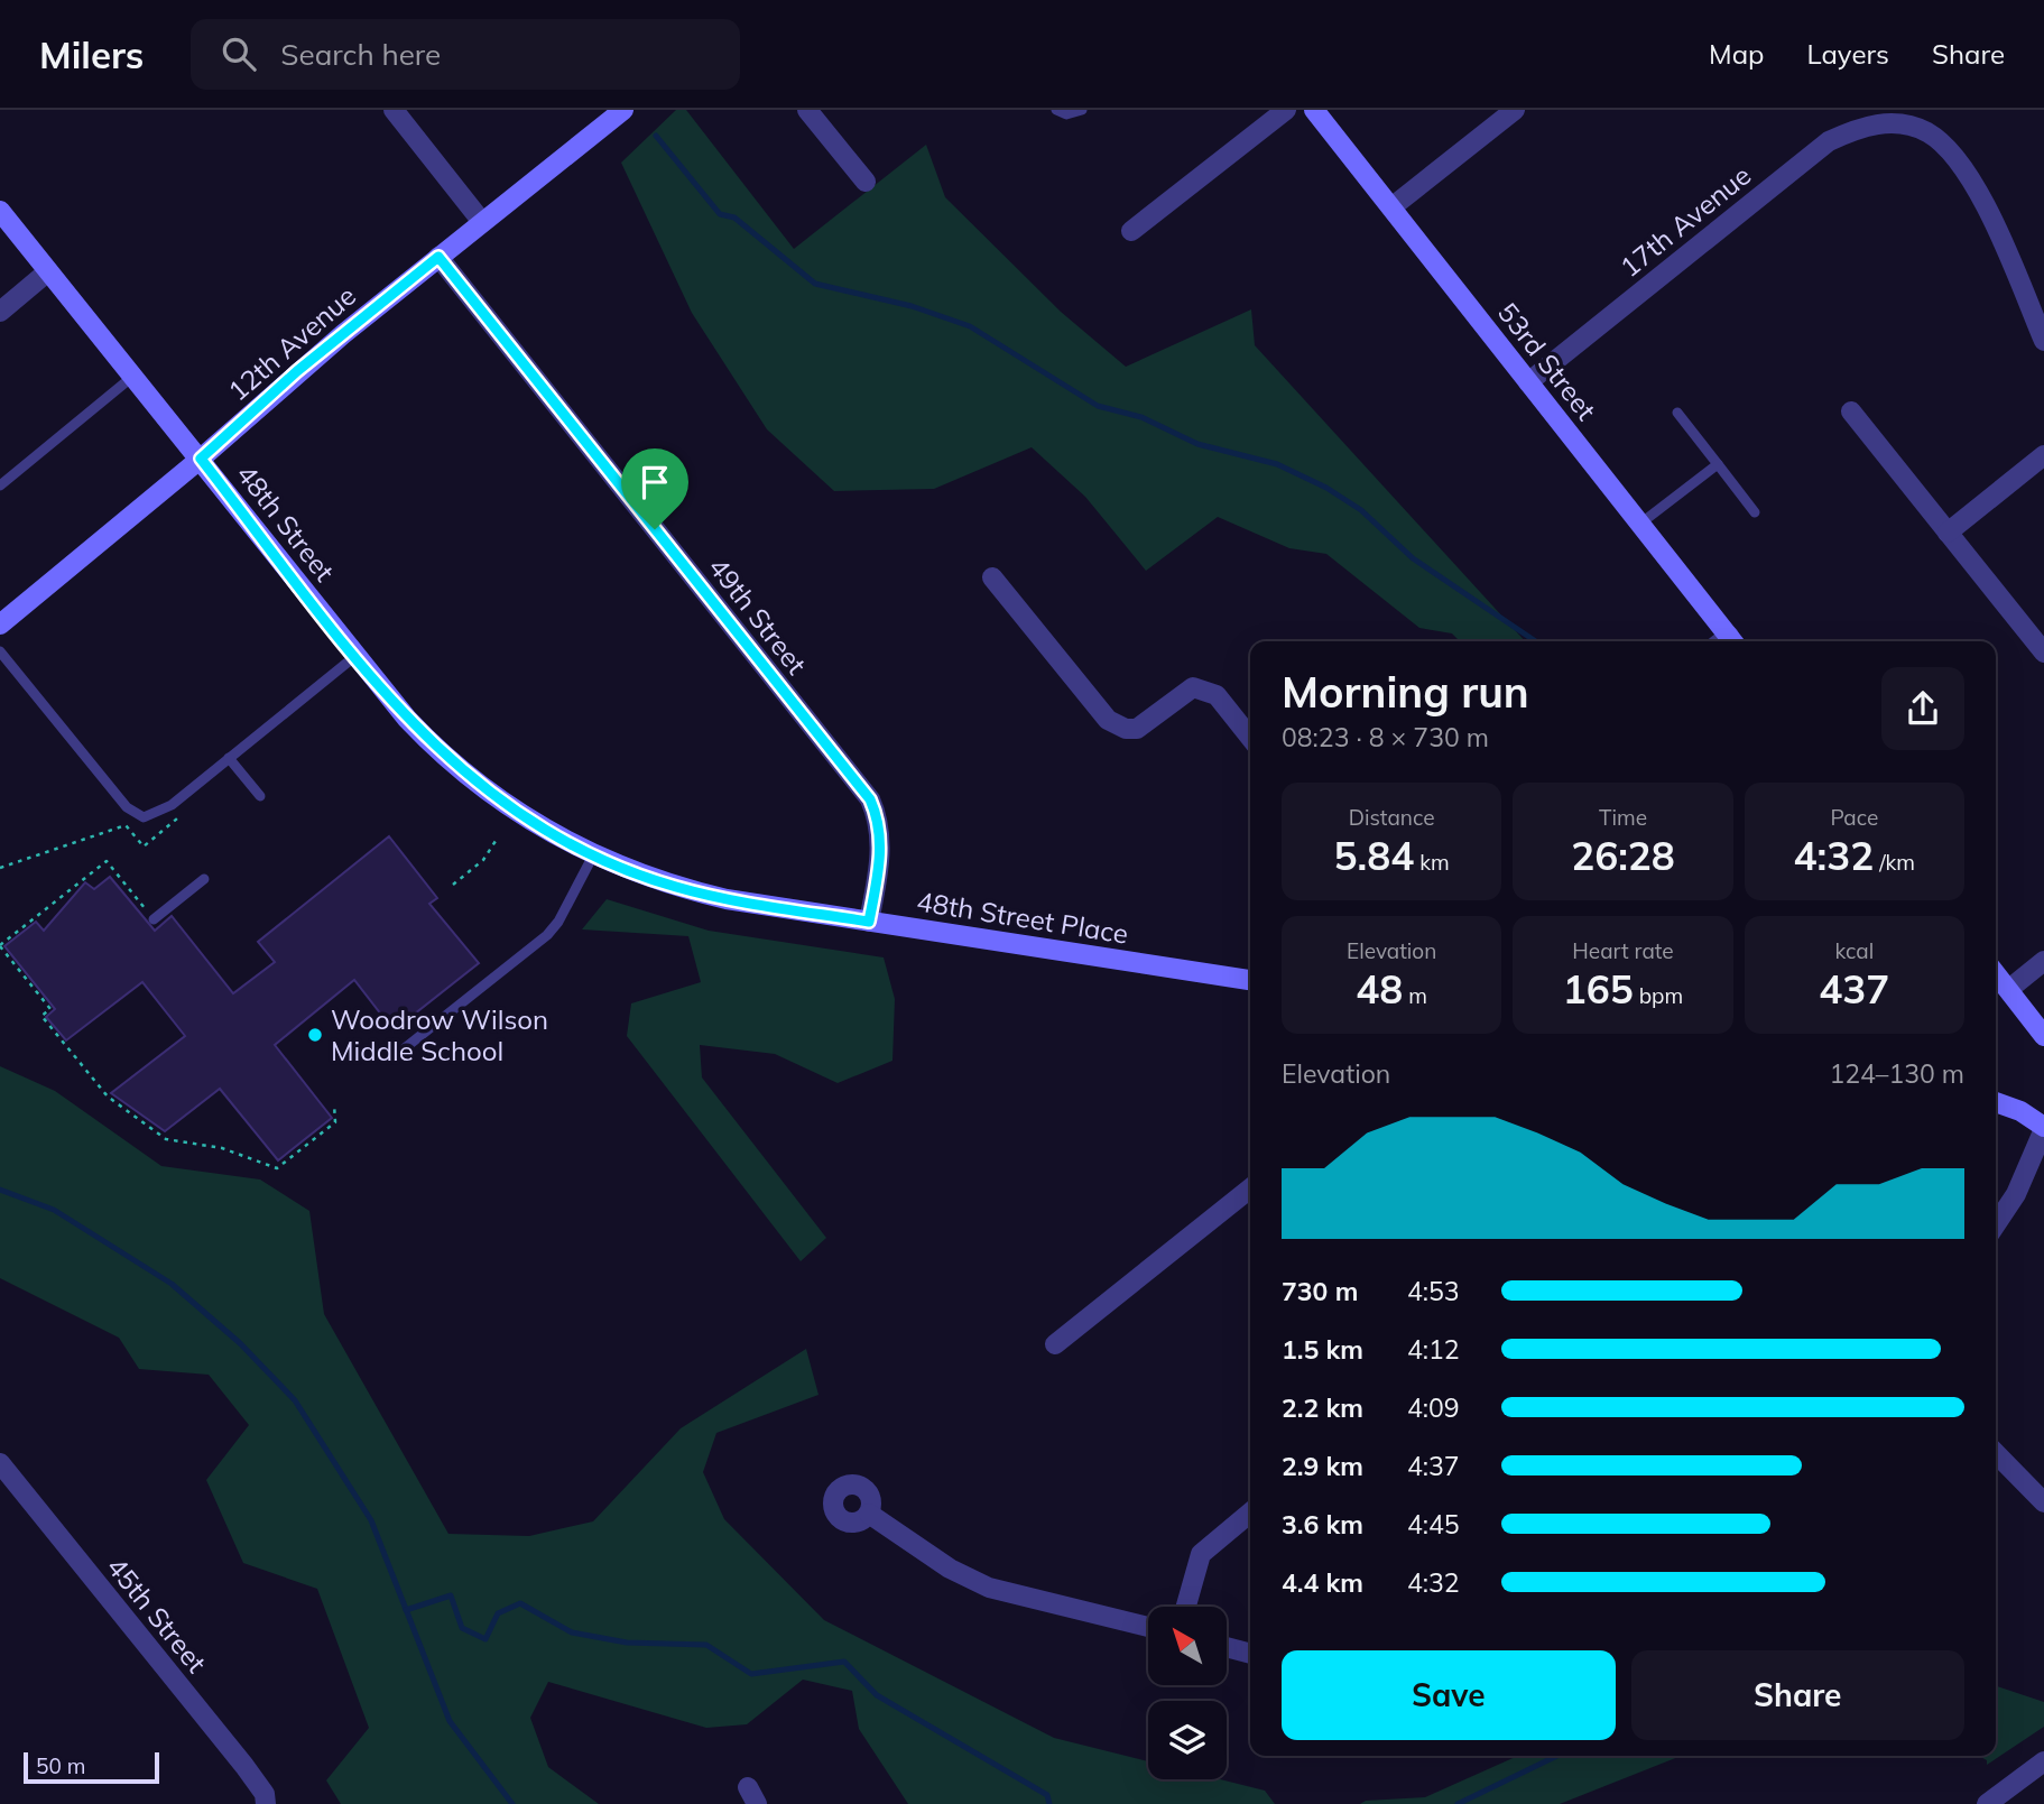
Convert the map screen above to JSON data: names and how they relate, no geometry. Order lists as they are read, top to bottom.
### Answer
{
  "streets": {
    "street": [
      "17th Avenue",
      "12th Avenue",
      "53rd Street",
      "48th Street",
      "49th Street",
      "48th Street Place",
      "45th Street"
    ]
  },
  "crossings": [
    ["17th Avenue", "53rd Street"],
    ["12th Avenue", "48th Street"],
    ["12th Avenue", "49th Street"],
    ["48th Street", "48th Street Place"],
    ["49th Street", "48th Street Place"]
  ],
  "places": ["Woodrow Wilson Middle School"],
  "scale_bar": "50 m",
  "north": "top left",
  "page": {
    "header": "Milers",
    "search": "Search here",
    "nav": ["Map", "Layers", "Share"],
    "heading": ["Morning run", "08:23 · 8 × 730 m"],
    "stats": [
      ["Distance", "5.84 km"],
      ["Time", "26:28"],
      ["Pace", "4:32 /km"],
      ["Elevation", "48 m"],
      ["Heart rate", "165 bpm"],
      ["kcal", "437"]
    ],
    "chart": ["Elevation", "124–130 m"],
    "list": [
      {
        "name": "730 m",
        "note": "4:53"
      },
      {
        "name": "1.5 km",
        "note": "4:12"
      },
      {
        "name": "2.2 km",
        "note": "4:09"
      },
      {
        "name": "2.9 km",
        "note": "4:37"
      },
      {
        "name": "3.6 km",
        "note": "4:45"
      },
      {
        "name": "4.4 km",
        "note": "4:32"
      }
    ],
    "buttons": ["Save", "Share"],
    "scale": "50 m"
  }
}
